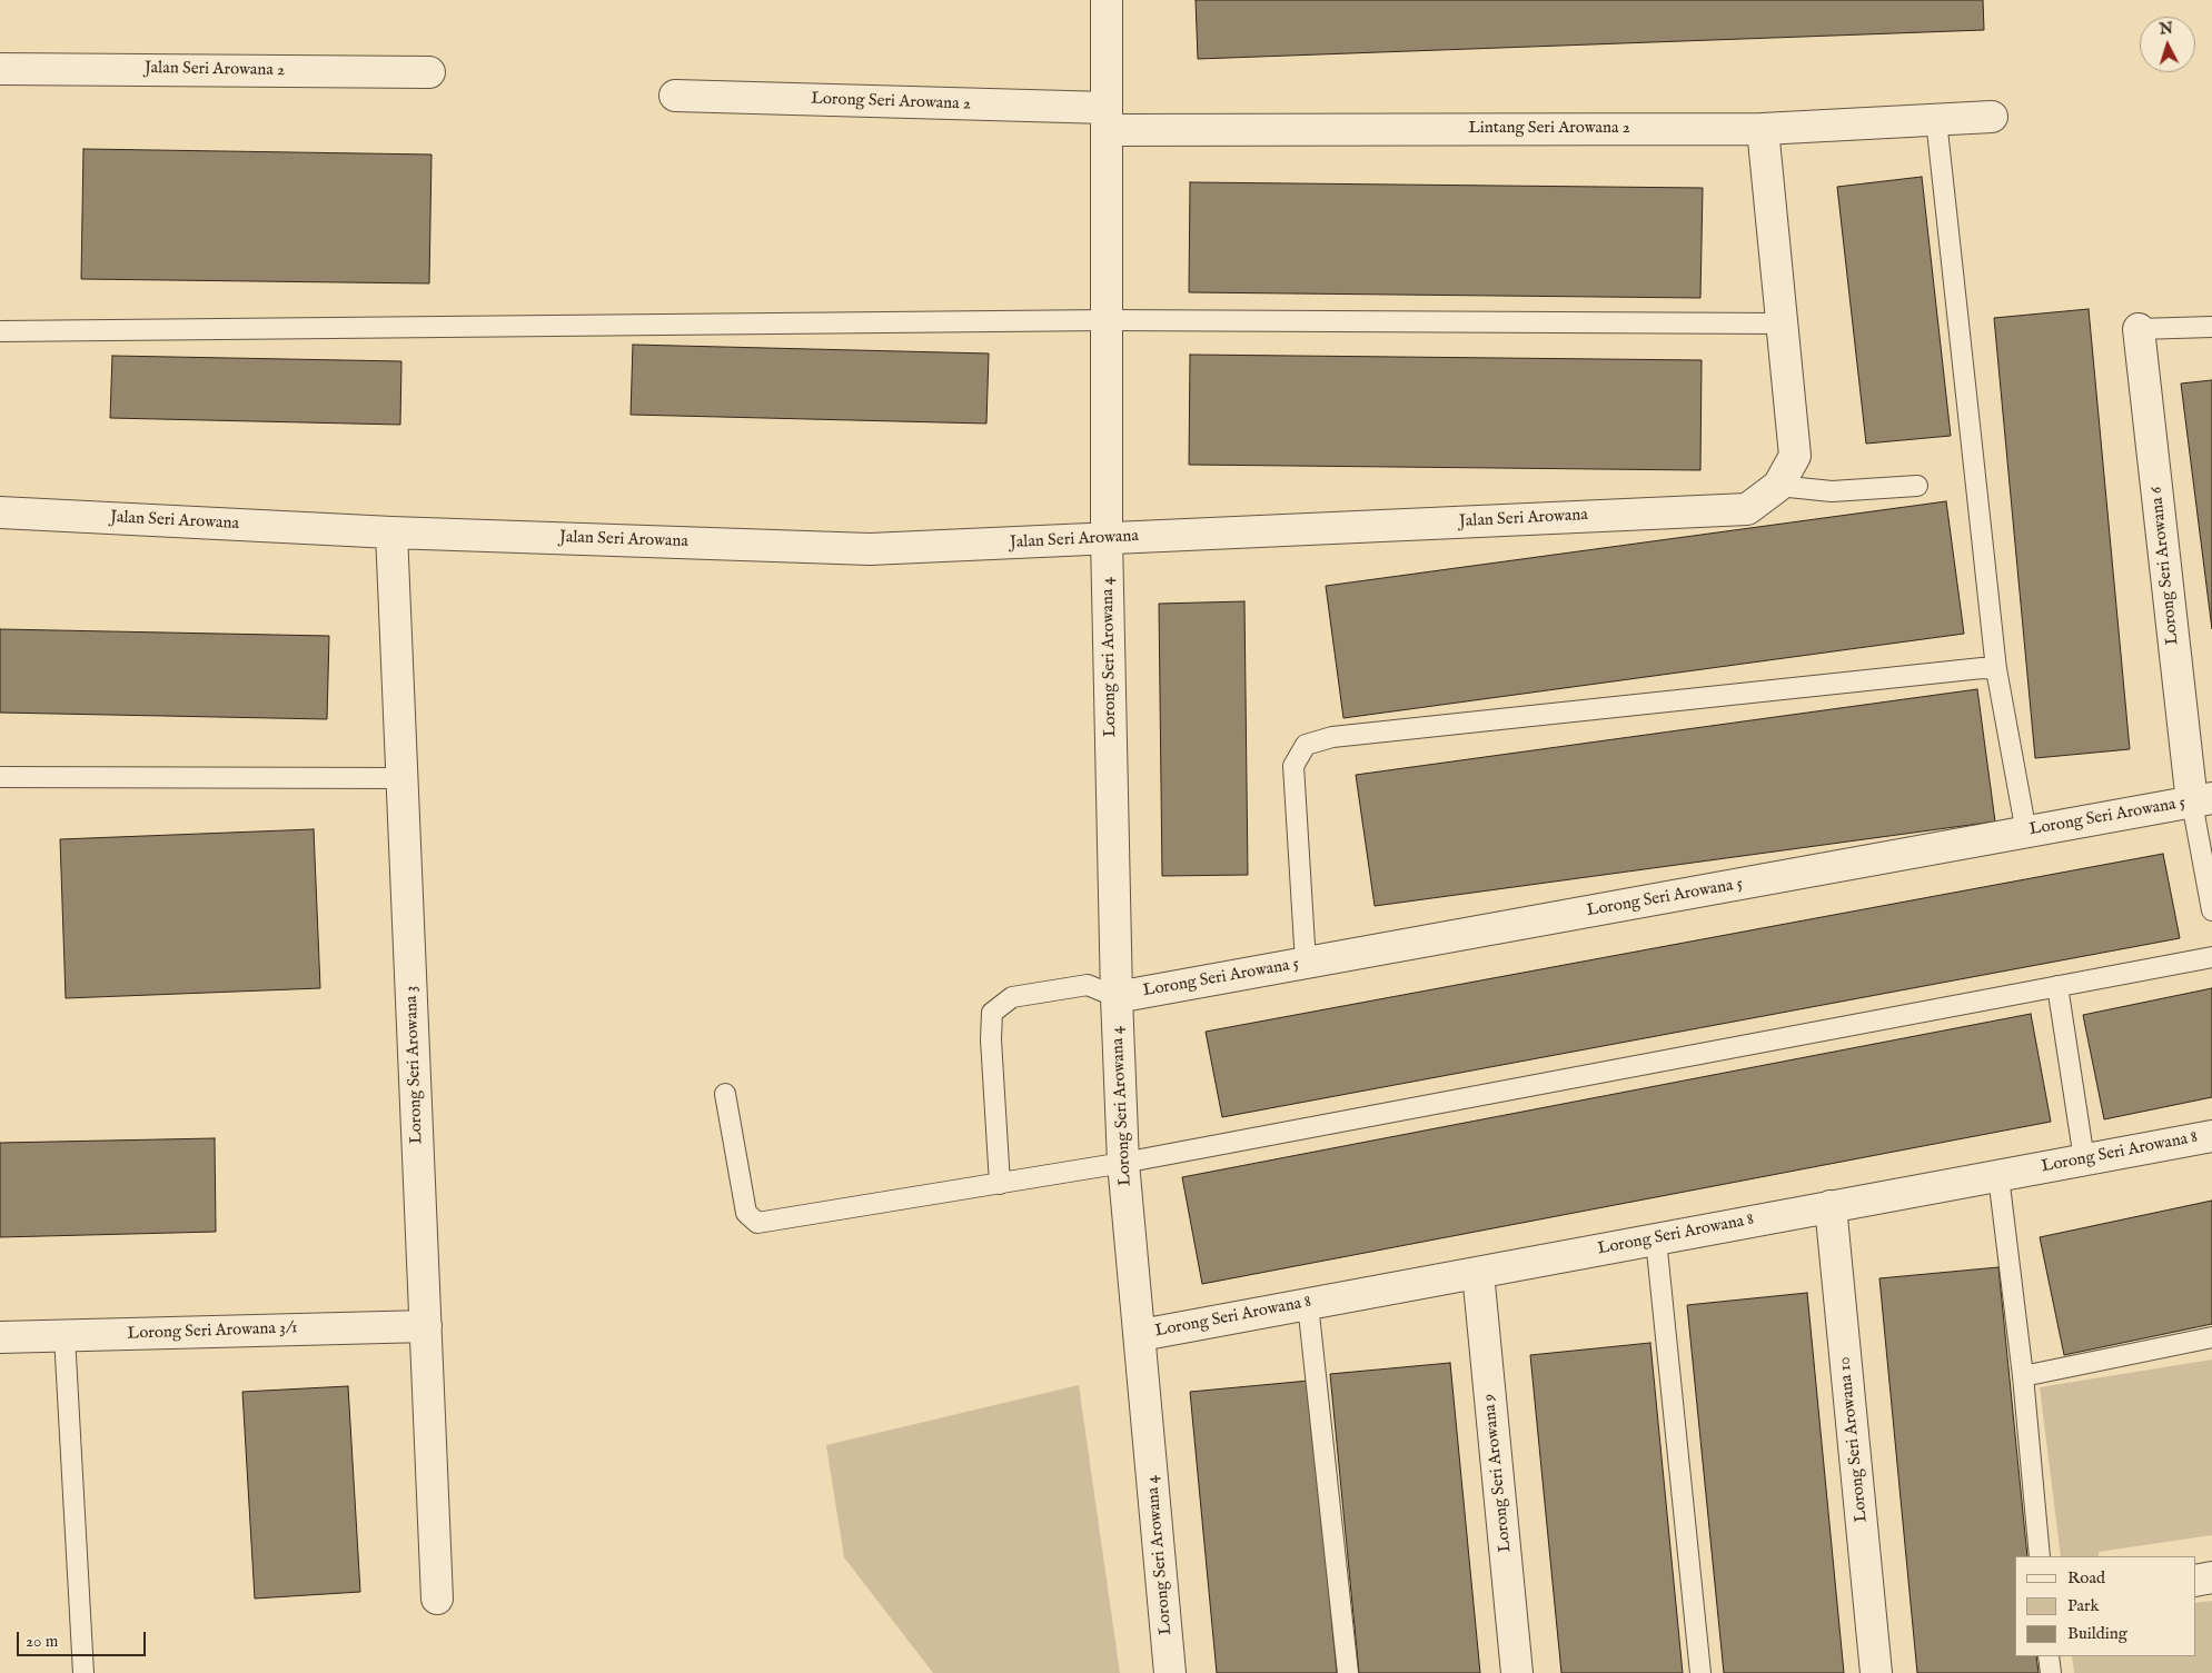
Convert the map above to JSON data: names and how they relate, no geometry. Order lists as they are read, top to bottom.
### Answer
{
  "streets": {
    "street": [
      "Jalan Seri Arowana 2",
      "Lorong Seri Arowana 2",
      "Lintang Seri Arowana 2",
      "Jalan Seri Arowana",
      "Lorong Seri Arowana 6",
      "Lorong Seri Arowana 4",
      "Lorong Seri Arowana 5",
      "Lorong Seri Arowana 3",
      "Lorong Seri Arowana 8",
      "Lorong Seri Arowana 3/1",
      "Lorong Seri Arowana 10",
      "Lorong Seri Arowana 9"
    ]
  },
  "crossings": [
    ["Lorong Seri Arowana 2", "Lintang Seri Arowana 2"],
    ["Lorong Seri Arowana 2", "Lorong Seri Arowana 4"],
    ["Lintang Seri Arowana 2", "Jalan Seri Arowana"],
    ["Lintang Seri Arowana 2", "Lorong Seri Arowana 4"],
    ["Jalan Seri Arowana", "Lorong Seri Arowana 4"],
    ["Jalan Seri Arowana", "Lorong Seri Arowana 3"],
    ["Lorong Seri Arowana 6", "Lorong Seri Arowana 5"],
    ["Lorong Seri Arowana 4", "Lorong Seri Arowana 5"],
    ["Lorong Seri Arowana 4", "Lorong Seri Arowana 8"],
    ["Lorong Seri Arowana 3", "Lorong Seri Arowana 3/1"],
    ["Lorong Seri Arowana 8", "Lorong Seri Arowana 10"],
    ["Lorong Seri Arowana 8", "Lorong Seri Arowana 9"]
  ],
  "legend": ["Road", "Park", "Building"],
  "scale_bar": "20 m",
  "north": "top"
}
